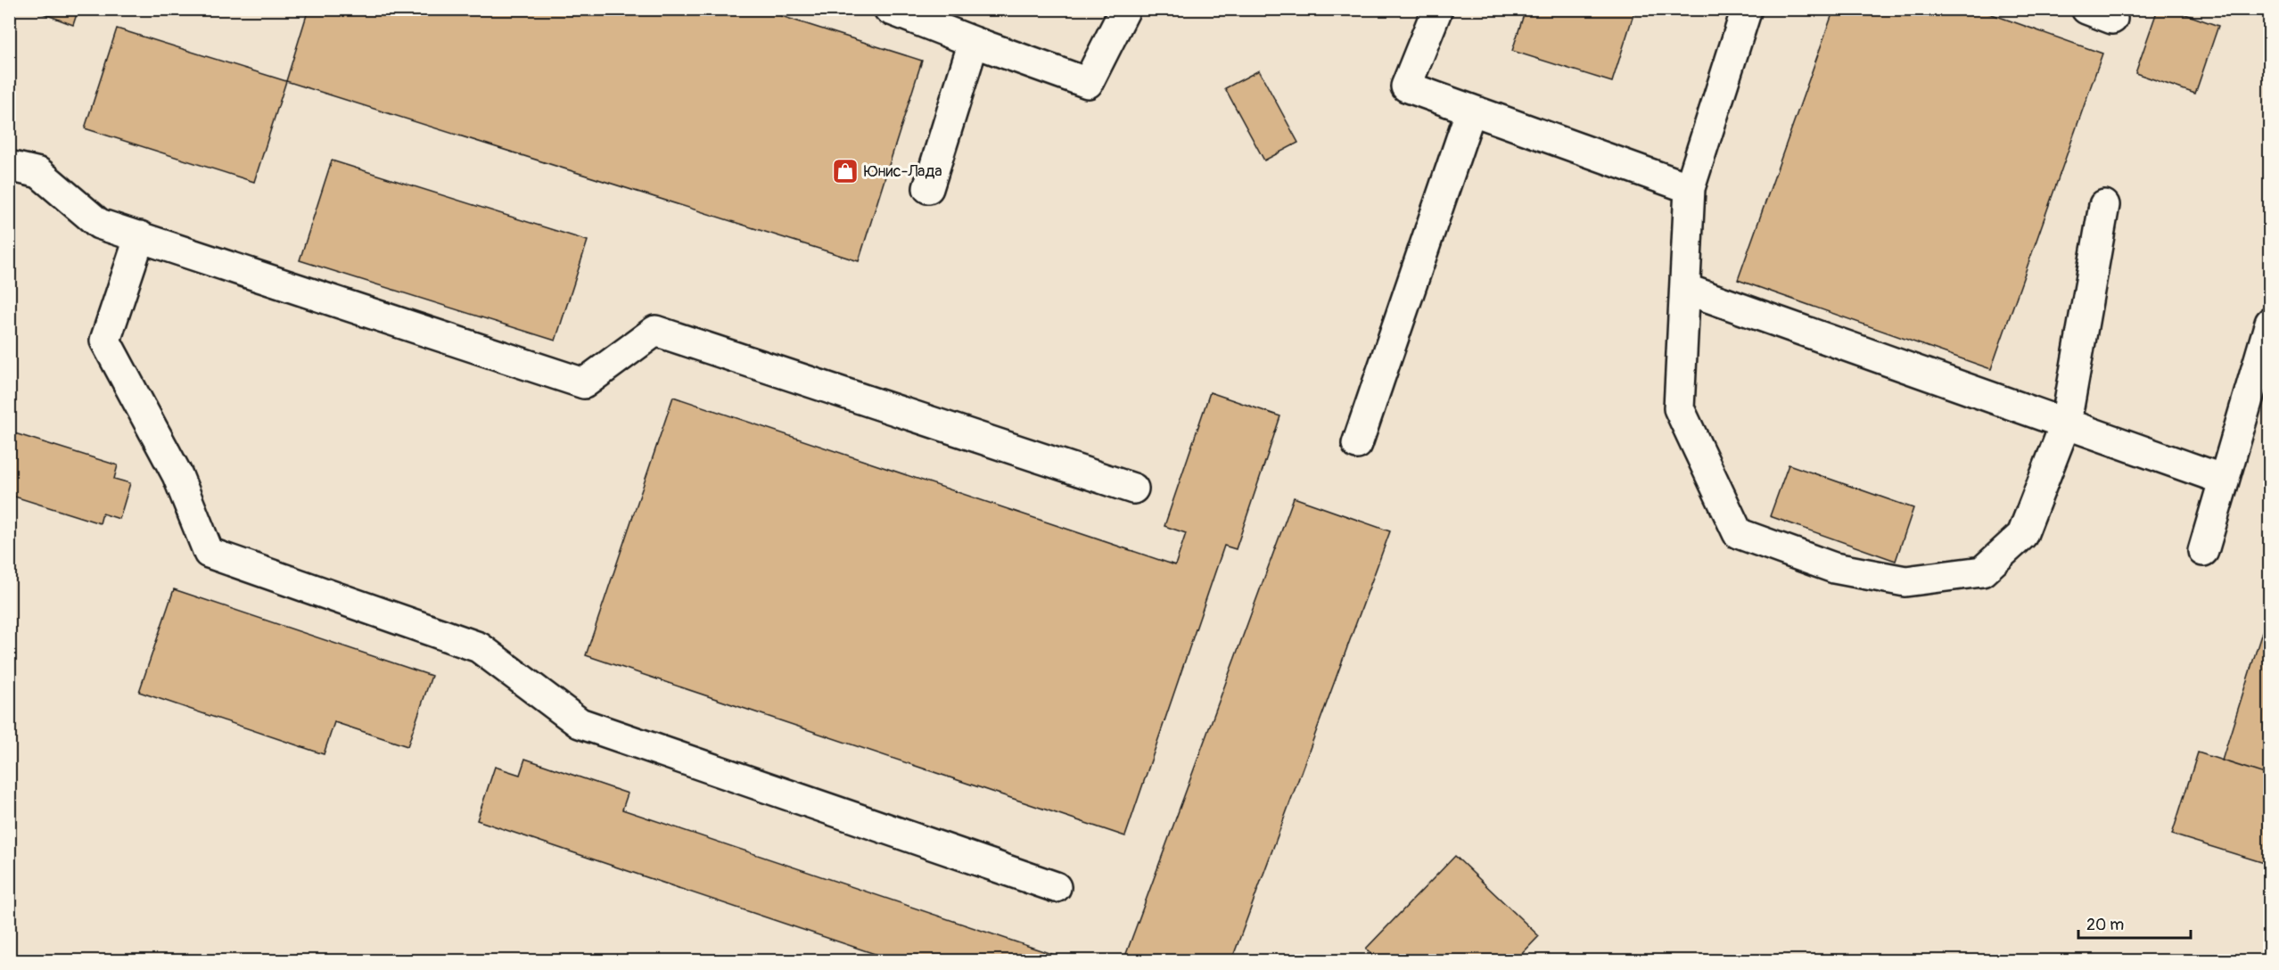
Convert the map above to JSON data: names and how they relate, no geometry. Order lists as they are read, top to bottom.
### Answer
{
  "places": {
    "shop": ["Юнис-Лада"]
  },
  "scale_bar": "20 m"
}
